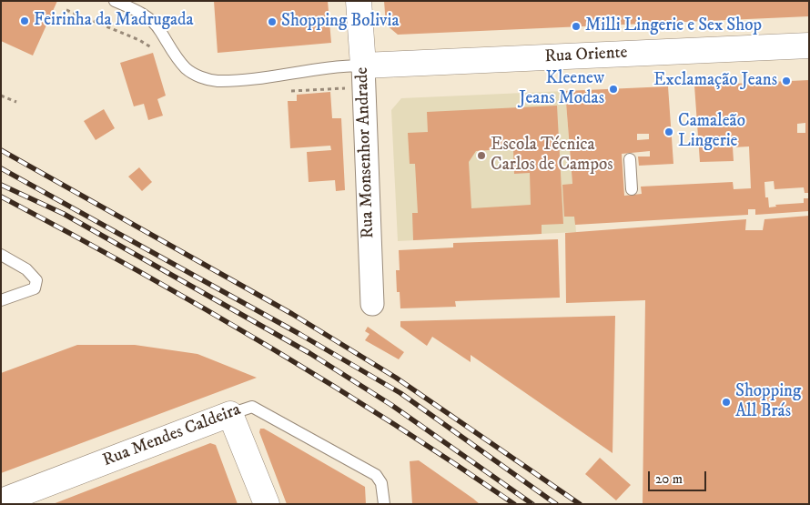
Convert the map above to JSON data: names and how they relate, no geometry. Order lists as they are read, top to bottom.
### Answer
{
  "streets": {
    "main road": ["Rua Oriente", "Rua Monsenhor Andrade", "Rua Mendes Caldeira"]
  },
  "crossings": [
    ["Rua Oriente", "Rua Monsenhor Andrade"]
  ],
  "places": [
    "Feirinha da Madrugada",
    "Shopping Bolivia",
    "Milli Lingerie e Sex Shop",
    "Exclamação Jeans",
    "Kleenew Jeans Modas",
    "Camaleão Lingerie",
    "Escola Técnica Carlos de Campos",
    "Shopping All Brás"
  ],
  "scale_bar": "20 m"
}
